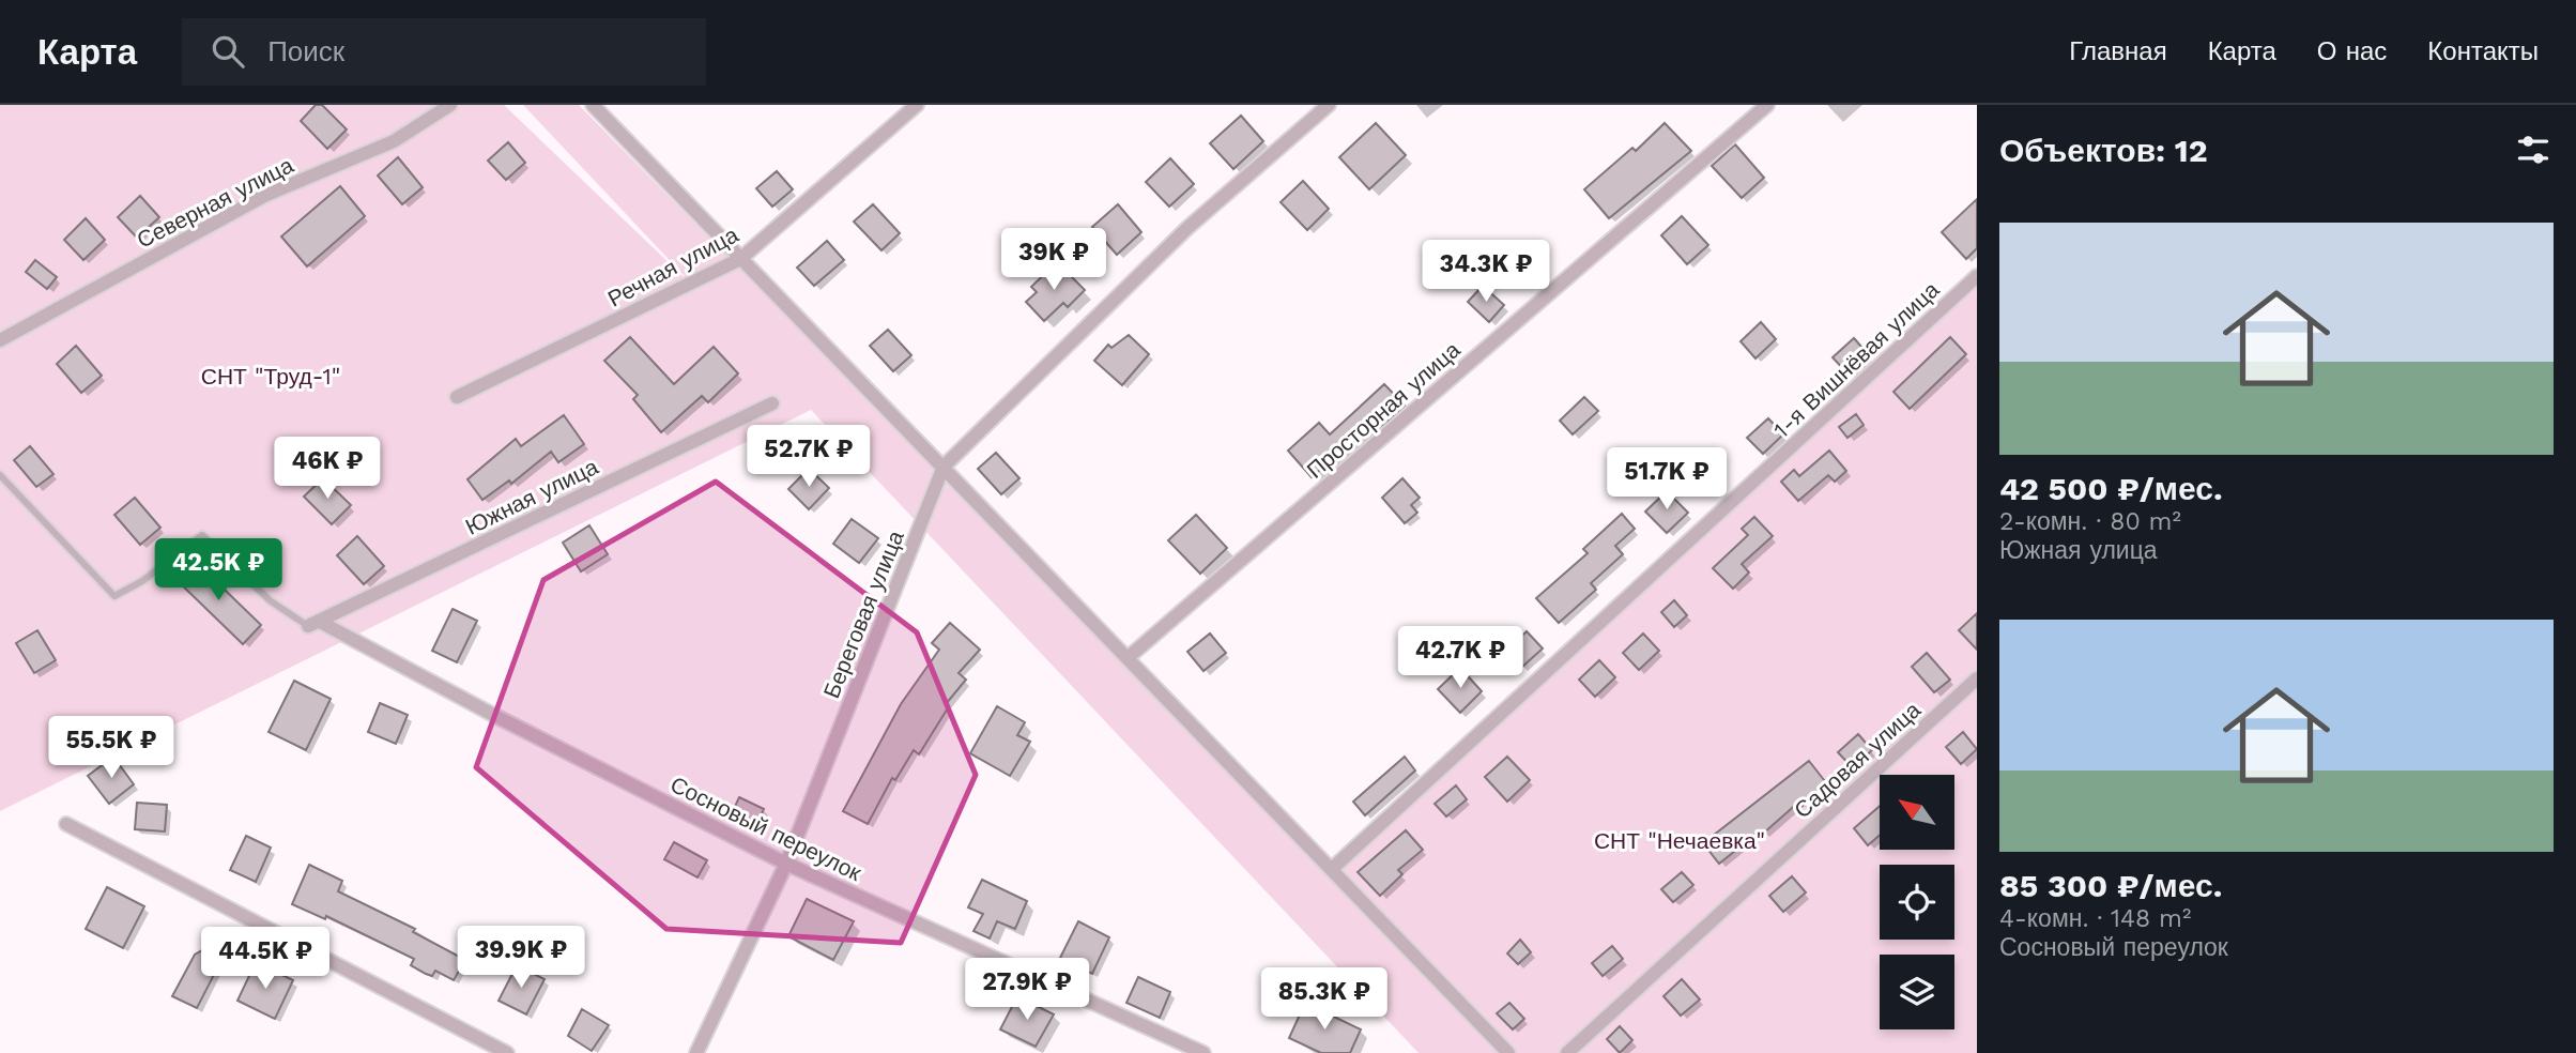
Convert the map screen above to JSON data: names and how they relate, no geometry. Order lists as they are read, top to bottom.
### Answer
{
  "streets": {
    "street": [
      "Северная улица",
      "Речная улица",
      "1-я Вишнёвая улица",
      "Просторная улица",
      "Южная улица",
      "Береговая улица",
      "Садовая улица",
      "Сосновый переулок"
    ]
  },
  "crossings": [
    ["Южная улица", "Сосновый переулок"],
    ["Береговая улица", "Сосновый переулок"]
  ],
  "parks": ["СНТ \"Труд-1\"", "СНТ \"Нечаевка\""],
  "north": "top left",
  "page": {
    "header": "Карта",
    "search": "Поиск",
    "nav": [
      "Главная",
      "Карта",
      "О нас",
      "Контакты"
    ],
    "heading": "Объектов: 12",
    "list": [
      {
        "name": "42 500 ₽/мес.",
        "note": "2-комн. · 80 m² · Южная улица"
      },
      {
        "name": "85 300 ₽/мес.",
        "note": "4-комн. · 148 m² · Сосновый переулок"
      }
    ],
    "price": [
      "39K ₽",
      "34.3K ₽",
      "52.7K ₽",
      "46K ₽",
      "51.7K ₽",
      "42.5K ₽",
      "42.7K ₽",
      "55.5K ₽",
      "39.9K ₽",
      "44.5K ₽",
      "27.9K ₽",
      "85.3K ₽"
    ]
  }
}
